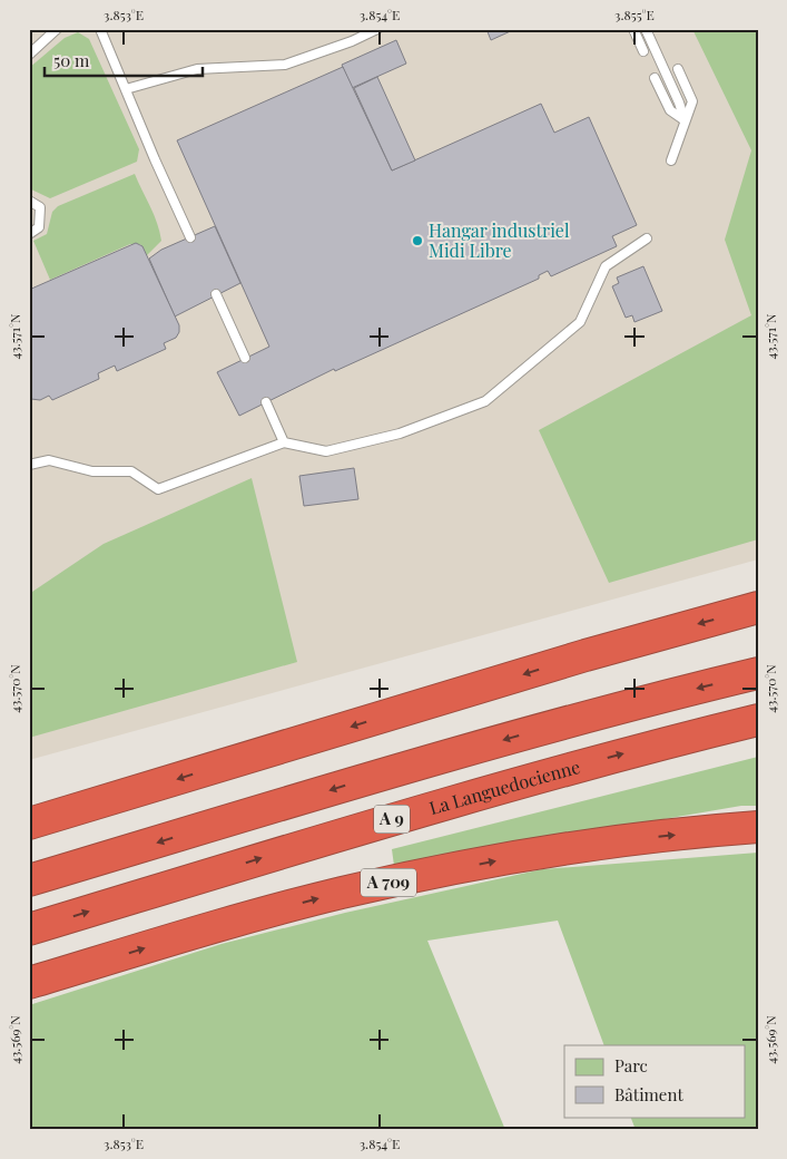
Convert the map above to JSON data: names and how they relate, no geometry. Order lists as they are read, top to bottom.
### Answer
{
  "streets": {
    "highway": ["La Languedocienne", "A 9", "A 709"]
  },
  "places": ["Hangar industriel Midi Libre"],
  "legend": ["Parc", "Bâtiment"],
  "scale_bar": "50 m",
  "coordinates": [
    "3.853°E",
    "3.854°E",
    "3.855°E",
    "43.571°N",
    "43.570°N",
    "43.569°N"
  ]
}
